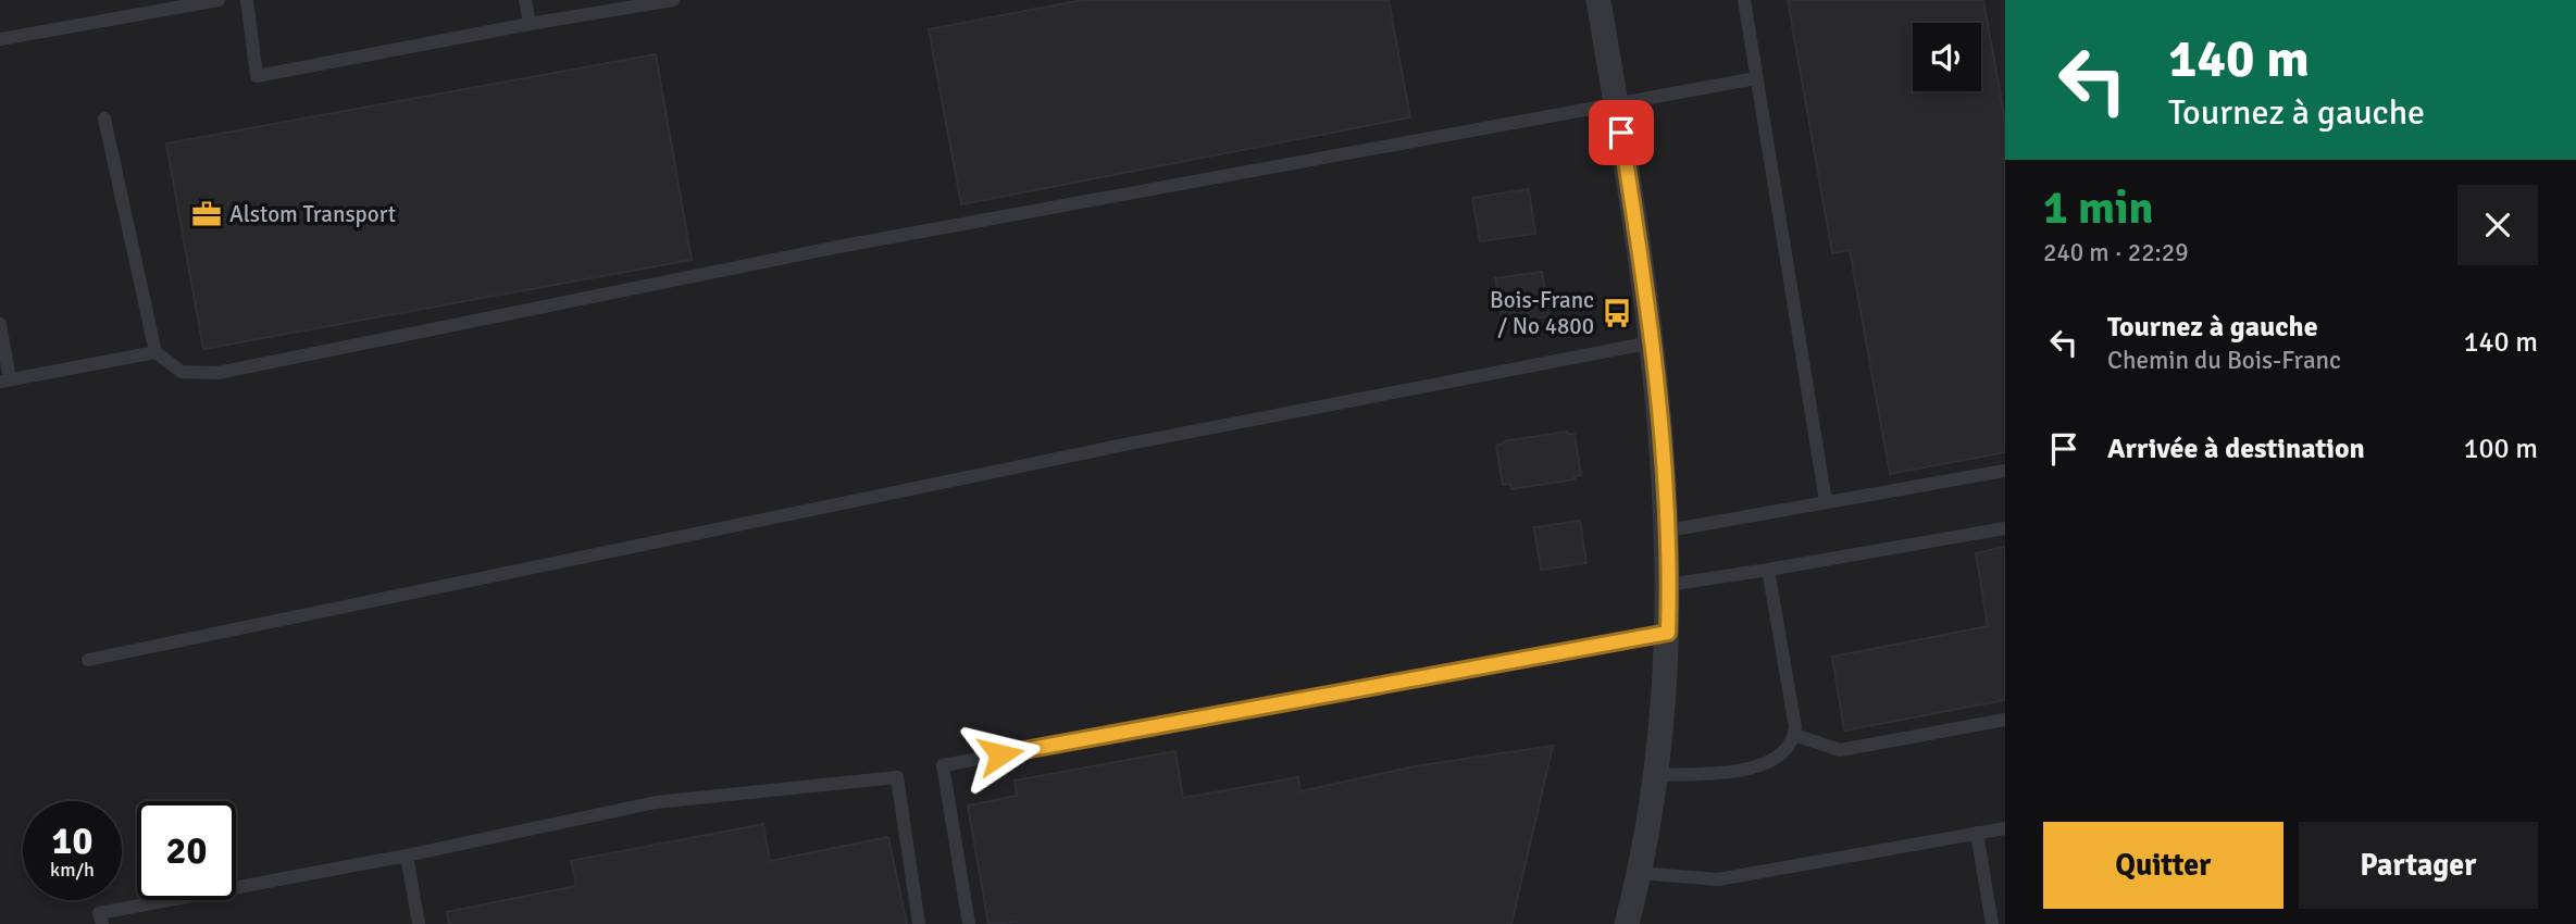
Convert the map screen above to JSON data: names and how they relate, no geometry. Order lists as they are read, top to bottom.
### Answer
{
  "places": {
    "office": ["Alstom Transport"],
    "bus stop": ["Bois-Franc / No 4800"]
  },
  "page": {
    "turn": ["140 m", "Tournez à gauche"],
    "heading": ["1 min", "240 m · 22:29"],
    "list": [
      {
        "name": "Tournez à gauche",
        "note": "Chemin du Bois-Franc",
        "value": "140 m"
      },
      {
        "name": "Arrivée à destination",
        "value": "100 m"
      }
    ],
    "speed": "10 km/h",
    "limit": "20",
    "buttons": ["Quitter", "Partager"]
  }
}
